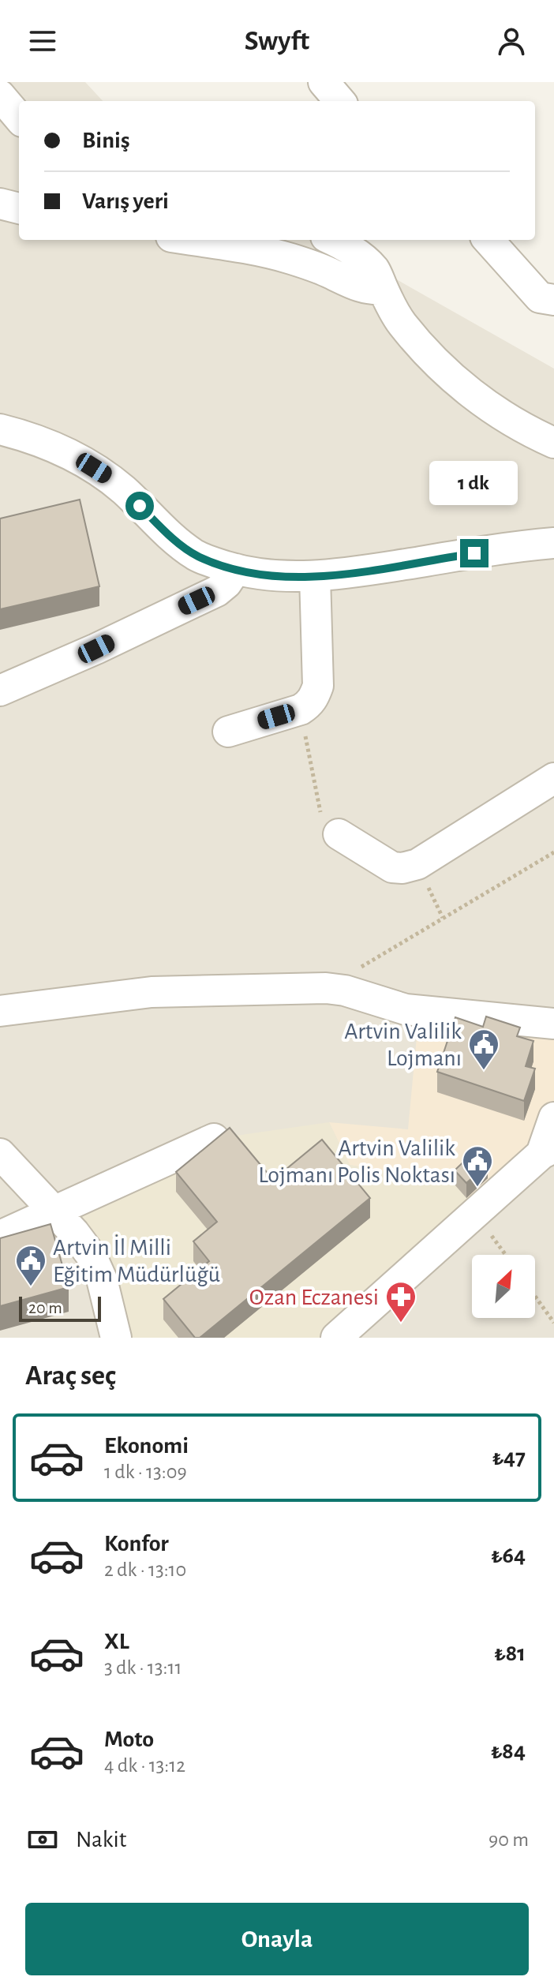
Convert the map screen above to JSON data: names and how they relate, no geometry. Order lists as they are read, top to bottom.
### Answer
{
  "places": {
    "public building": ["Artvin Valilik Lojmanı", "Artvin Valilik Lojmanı Polis Noktası", "Artvin İl Milli Eğitim Müdürlüğü"],
    "pharmacy": ["Ozan Eczanesi"]
  },
  "scale_bar": "20 m",
  "north": "top right",
  "page": {
    "header": "Swyft",
    "banner": ["Biniş", "Varış yeri"],
    "bubble": "1 dk",
    "scale": "20 m",
    "heading": "Araç seç",
    "list": [
      {
        "name": "Ekonomi",
        "note": "1 dk · 13:09",
        "value": "₺47"
      },
      {
        "name": "Konfor",
        "note": "2 dk · 13:10",
        "value": "₺64"
      },
      {
        "name": "XL",
        "note": "3 dk · 13:11",
        "value": "₺81"
      },
      {
        "name": "Moto",
        "note": "4 dk · 13:12",
        "value": "₺84"
      }
    ],
    "pay": ["Nakit", "90 m"],
    "buttons": "Onayla"
  }
}
